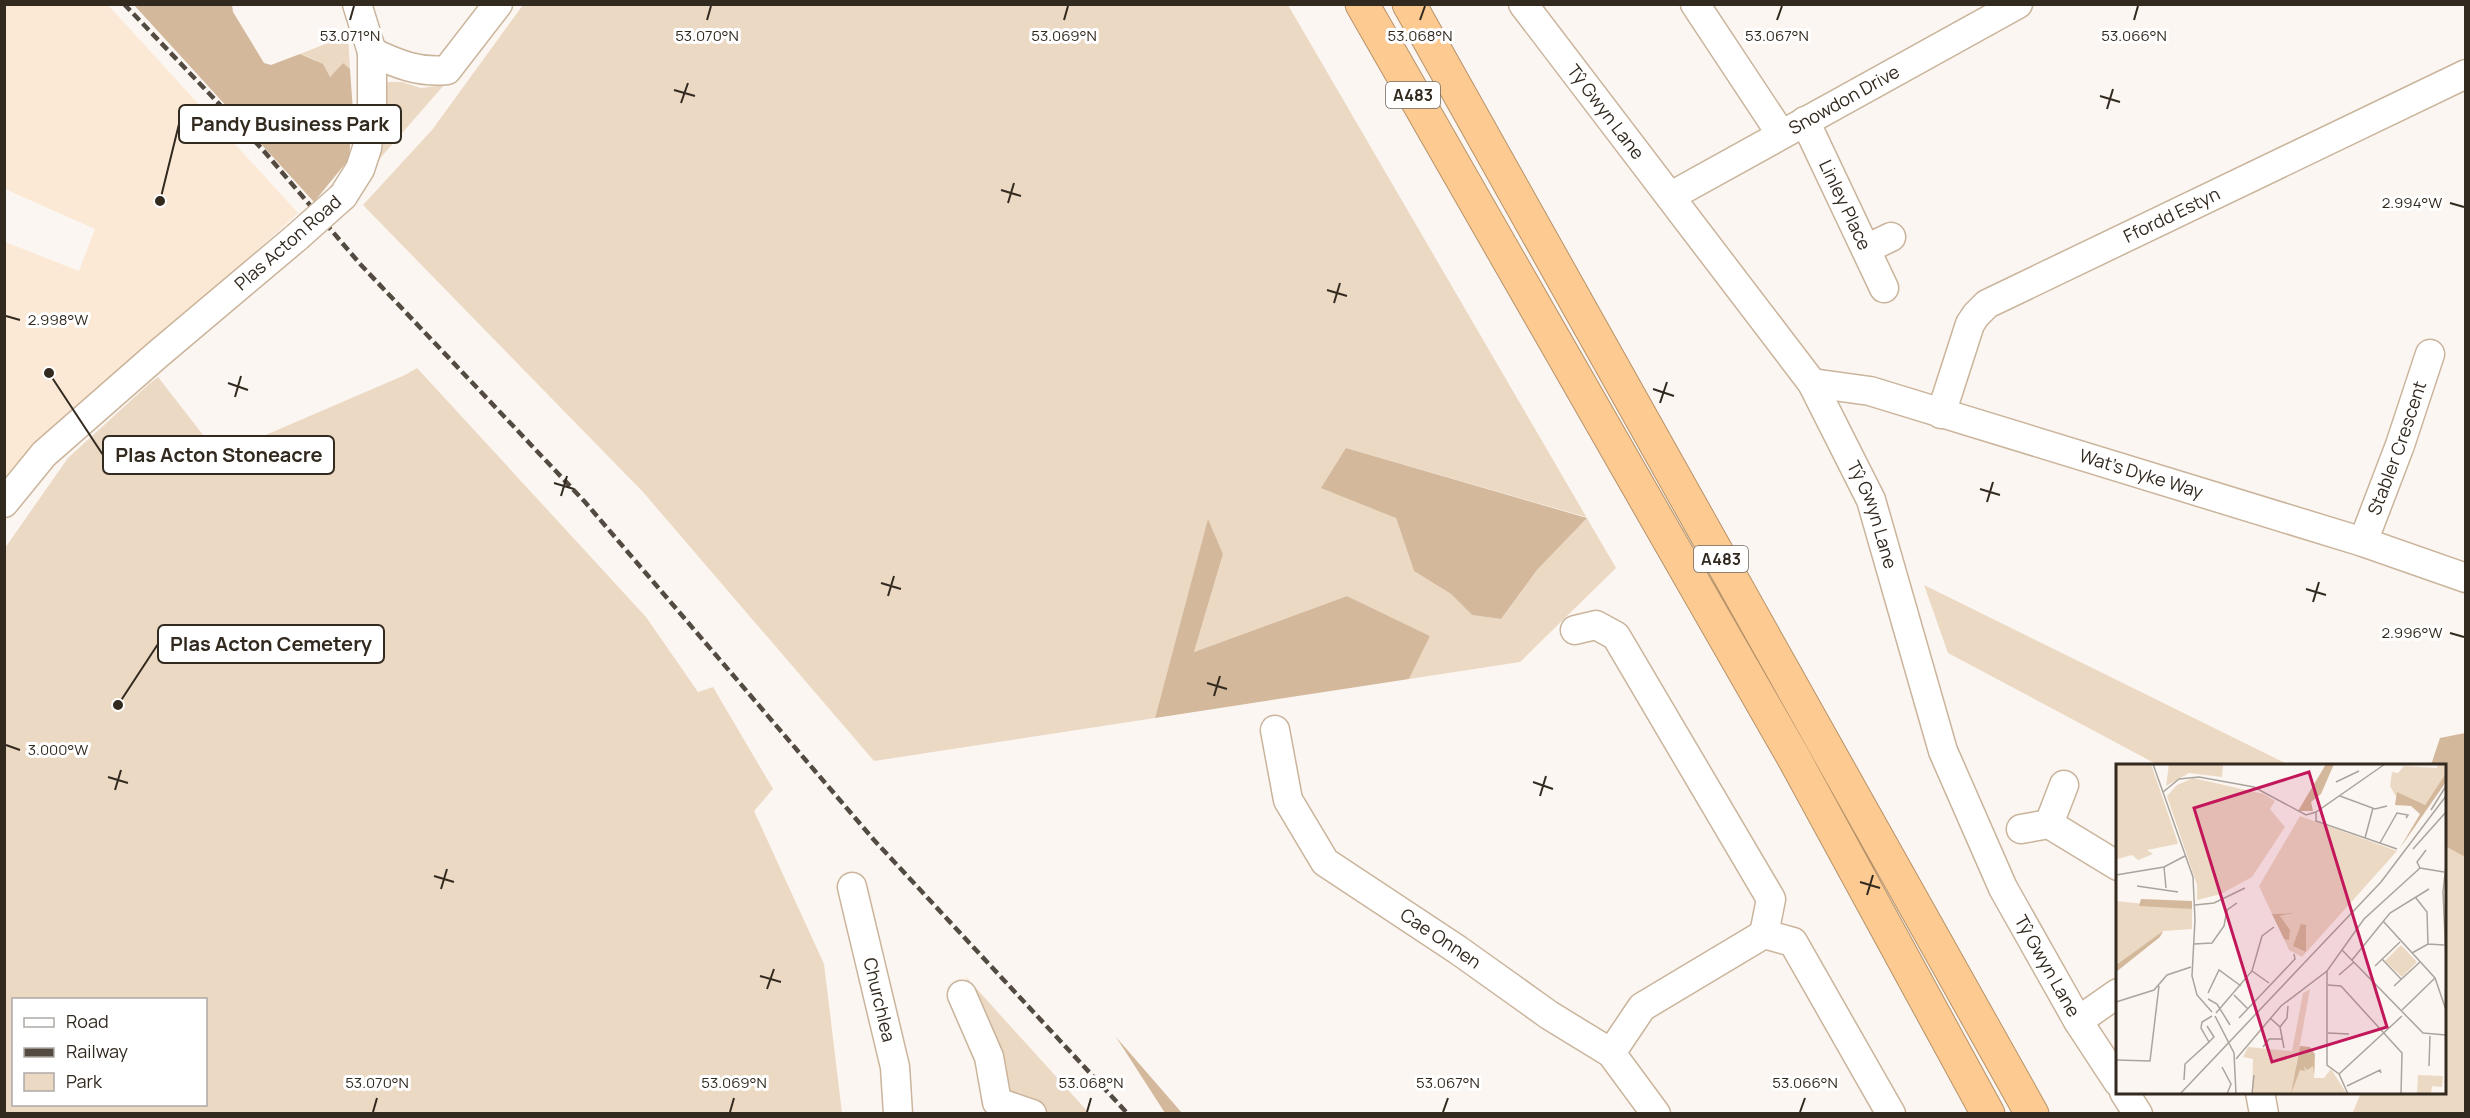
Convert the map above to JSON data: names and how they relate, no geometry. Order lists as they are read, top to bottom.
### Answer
{
  "streets": {
    "highway": ["A483"],
    "street": [
      "Snowdon Drive",
      "Tŷ Gwyn Lane",
      "Linley Place",
      "Ffordd Estyn",
      "Plas Acton Road",
      "Stabler Crescent",
      "Wat's Dyke Way",
      "Cae Onnen",
      "Churchlea"
    ]
  },
  "crossings": [
    ["Snowdon Drive", "Tŷ Gwyn Lane"],
    ["Snowdon Drive", "Linley Place"],
    ["Tŷ Gwyn Lane", "Wat's Dyke Way"],
    ["Ffordd Estyn", "Wat's Dyke Way"],
    ["Stabler Crescent", "Wat's Dyke Way"]
  ],
  "places": ["Pandy Business Park", "Plas Acton Stoneacre", "Plas Acton Cemetery"],
  "legend": ["Road", "Railway", "Park"],
  "coordinates": [
    "53.071°N",
    "53.070°N",
    "53.069°N",
    "53.068°N",
    "53.067°N",
    "53.066°N",
    "2.994°W",
    "2.998°W",
    "2.996°W",
    "3.000°W"
  ]
}
